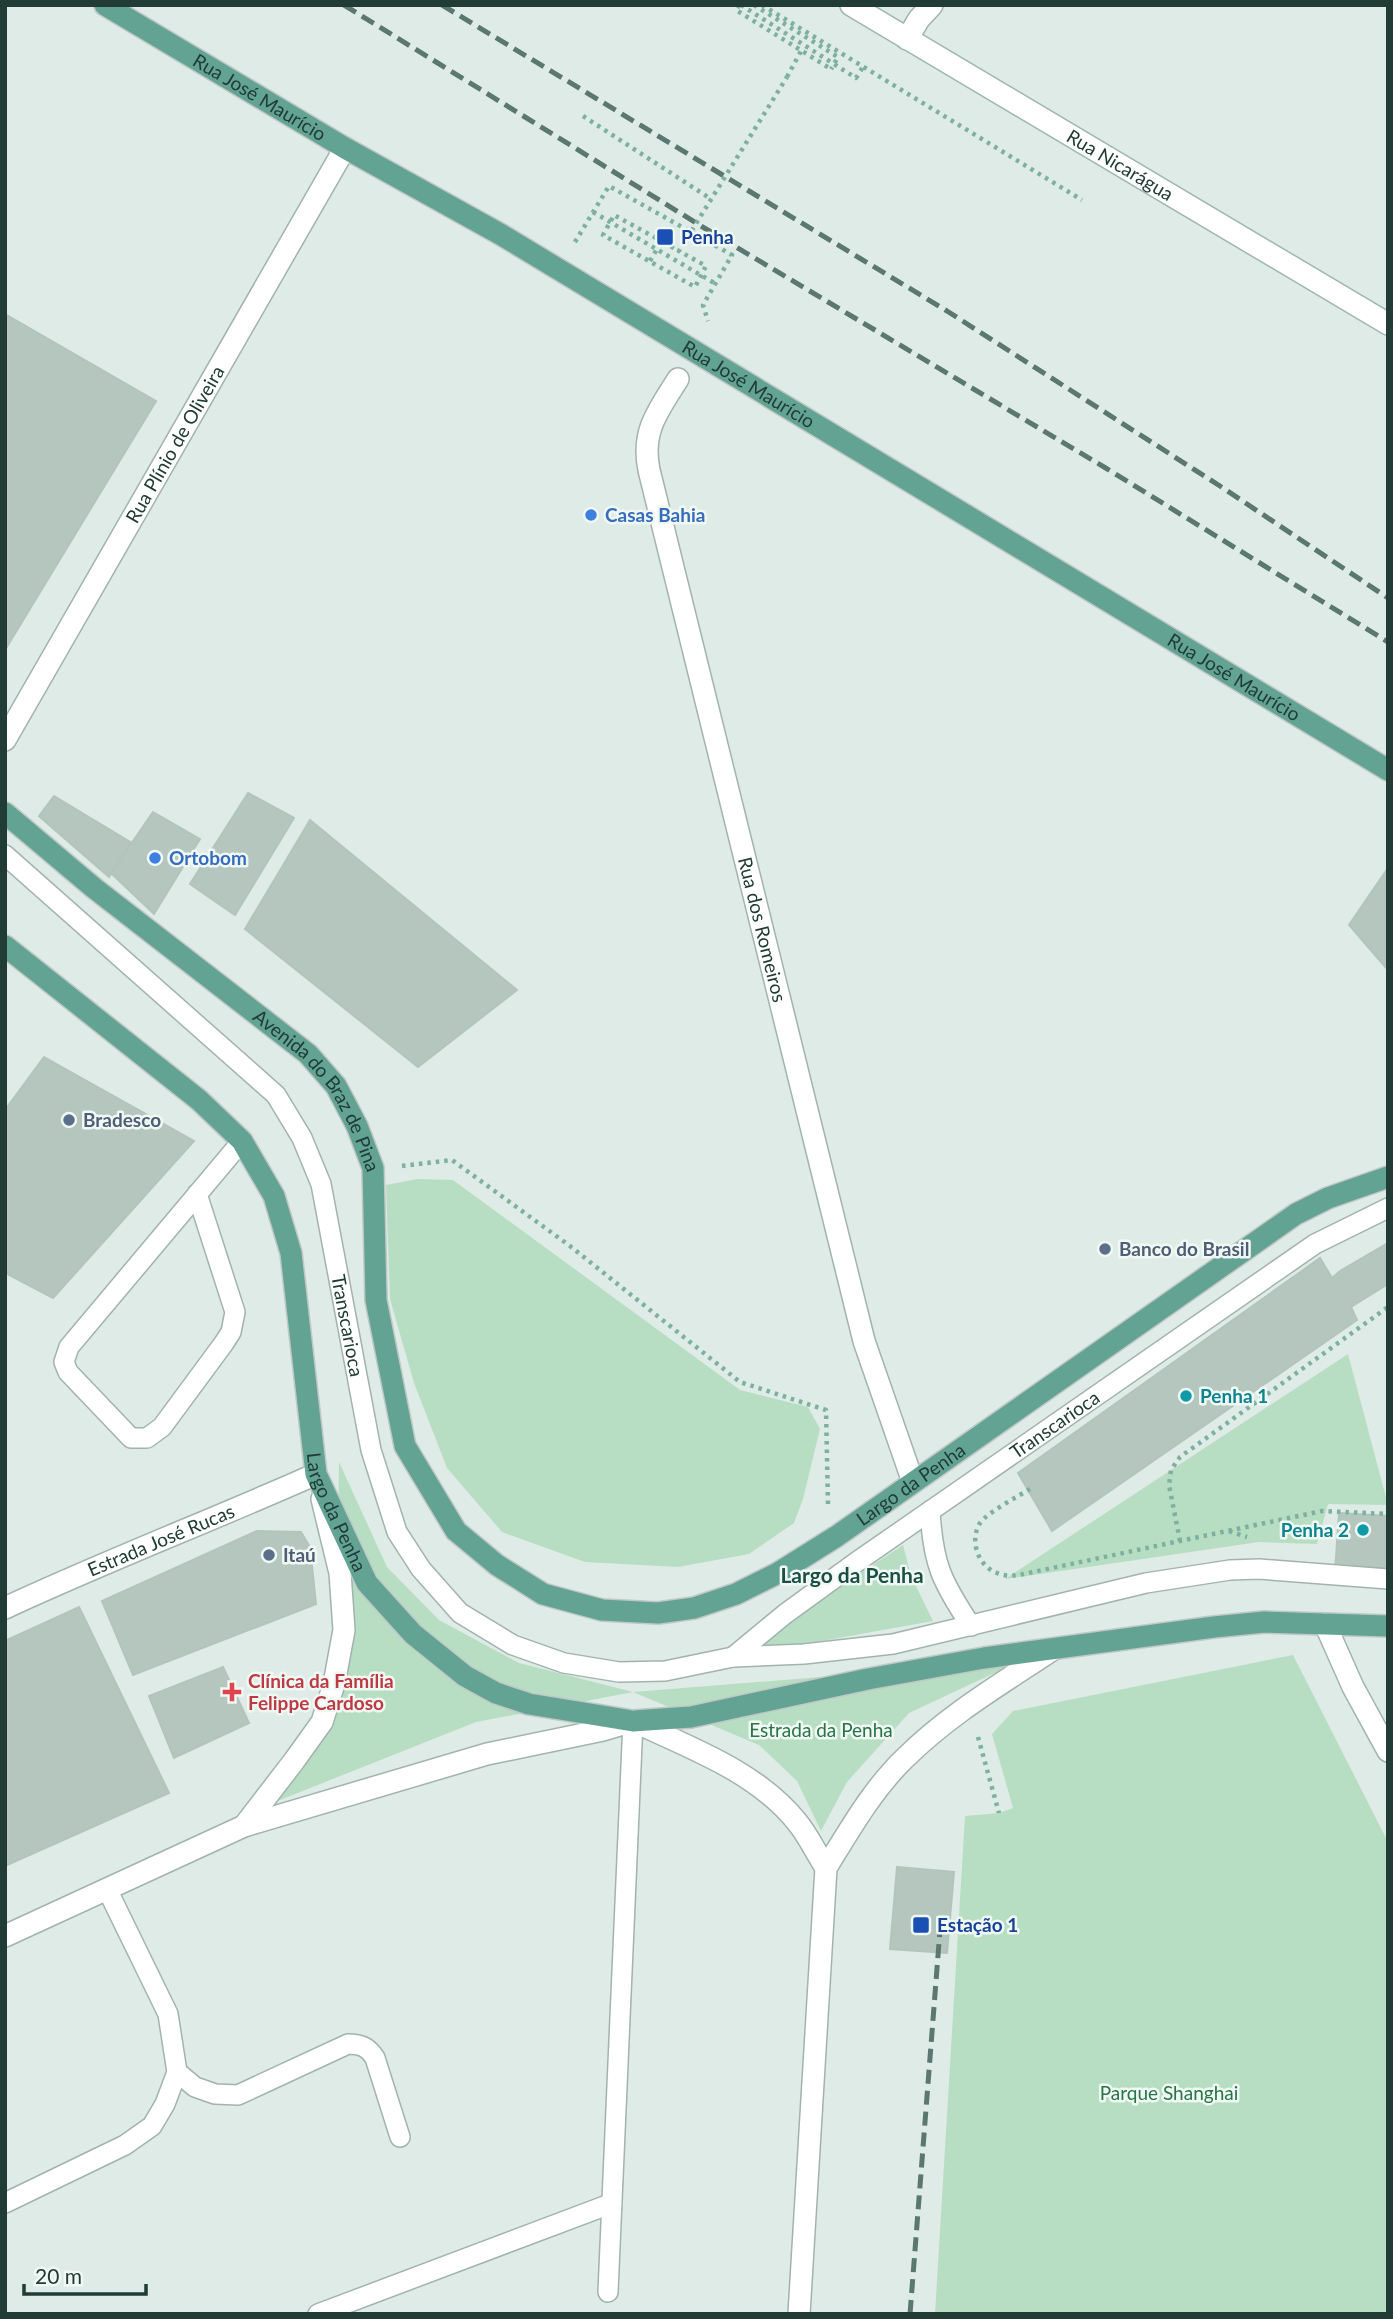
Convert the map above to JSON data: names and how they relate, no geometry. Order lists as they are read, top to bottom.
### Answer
{
  "streets": {
    "main road": ["Rua José Maurício", "Avenida do Braz de Pina", "Largo da Penha"],
    "street": [
      "Rua Nicarágua",
      "Rua Plínio de Oliveira",
      "Rua dos Romeiros",
      "Estrada José Rucas"
    ],
    "lane": ["Transcarioca"]
  },
  "crossings": [
    ["Rua José Maurício", "Rua Plínio de Oliveira"],
    ["Rua dos Romeiros", "Largo da Penha"],
    ["Avenida do Braz de Pina", "Largo da Penha"],
    ["Largo da Penha", "Estrada José Rucas"]
  ],
  "districts": ["Largo da Penha"],
  "parks": ["Estrada da Penha", "Parque Shanghai"],
  "places": {
    "transit": ["Penha", "Estação 1"],
    "other": [
      "Casas Bahia",
      "Ortobom",
      "Bradesco",
      "Banco do Brasil",
      "Penha 1",
      "Penha 2",
      "Itaú"
    ],
    "health": ["Clínica da Família Felippe Cardoso"]
  },
  "scale_bar": "20 m"
}
